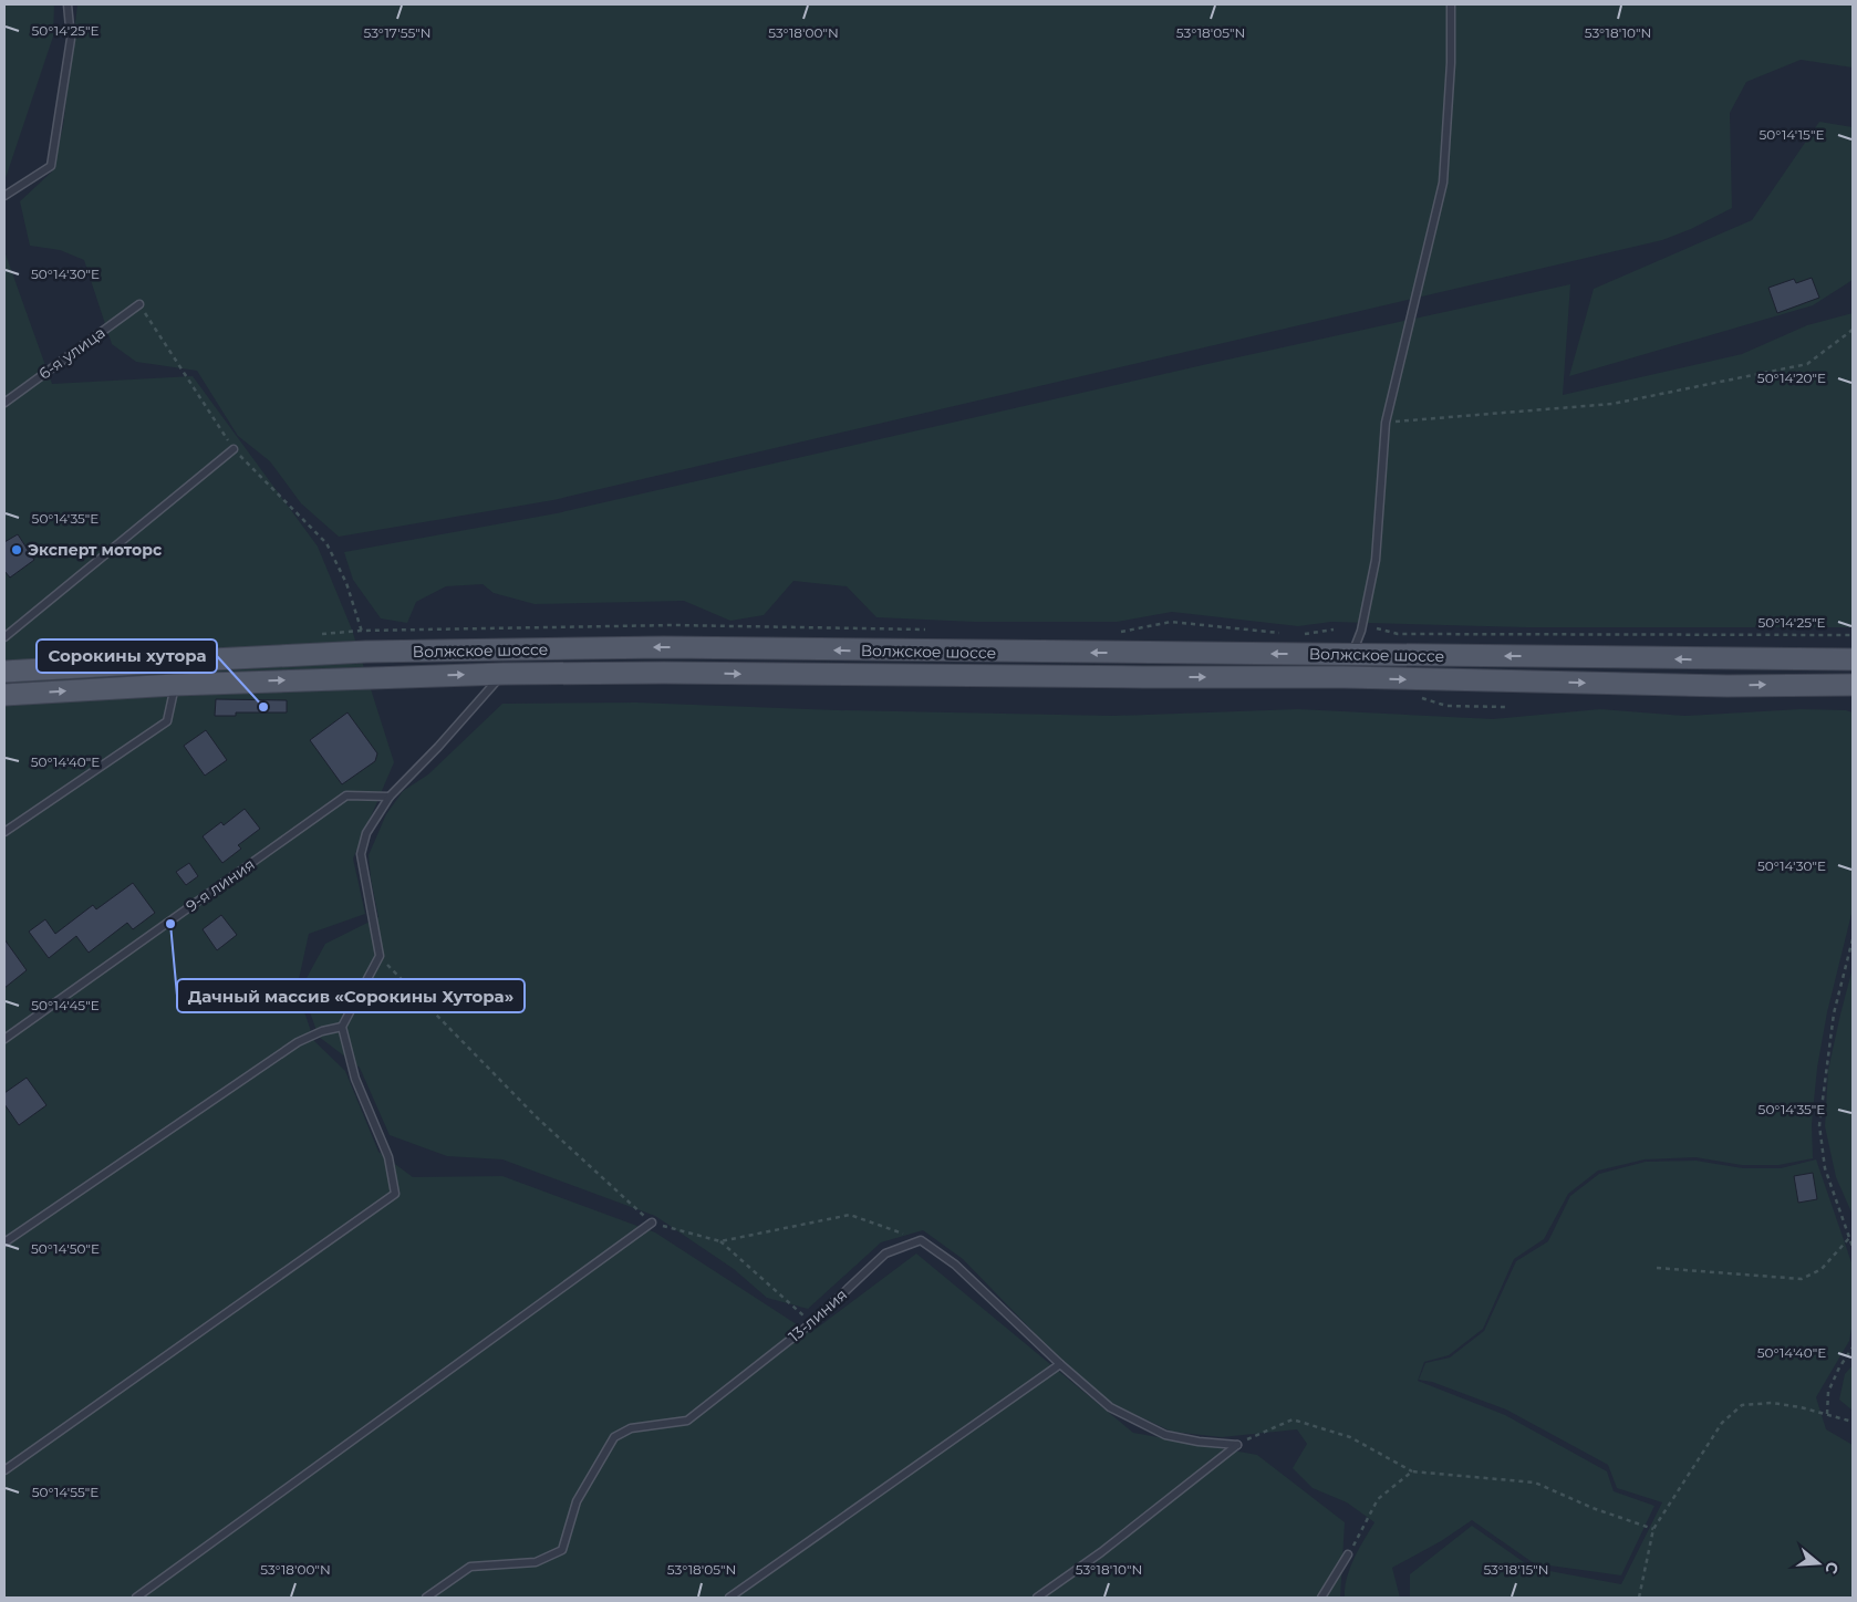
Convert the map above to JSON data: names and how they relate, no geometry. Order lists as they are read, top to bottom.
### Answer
{
  "streets": {
    "main road": ["Волжское шоссе"],
    "lane": ["6-я улица", "9-я линия", "13-линия"]
  },
  "places": ["Эксперт моторс", "Сорокины хутора", "Дачный массив «Сорокины Хутора»"],
  "north": "right",
  "coordinates": [
    "50°14'25\"E",
    "53°17'55\"N",
    "53°18'00\"N",
    "53°18'05\"N",
    "53°18'10\"N",
    "50°14'15\"E",
    "50°14'30\"E",
    "50°14'20\"E",
    "50°14'35\"E",
    "50°14'40\"E",
    "50°14'45\"E",
    "50°14'50\"E",
    "50°14'55\"E",
    "53°18'15\"N"
  ]
}
